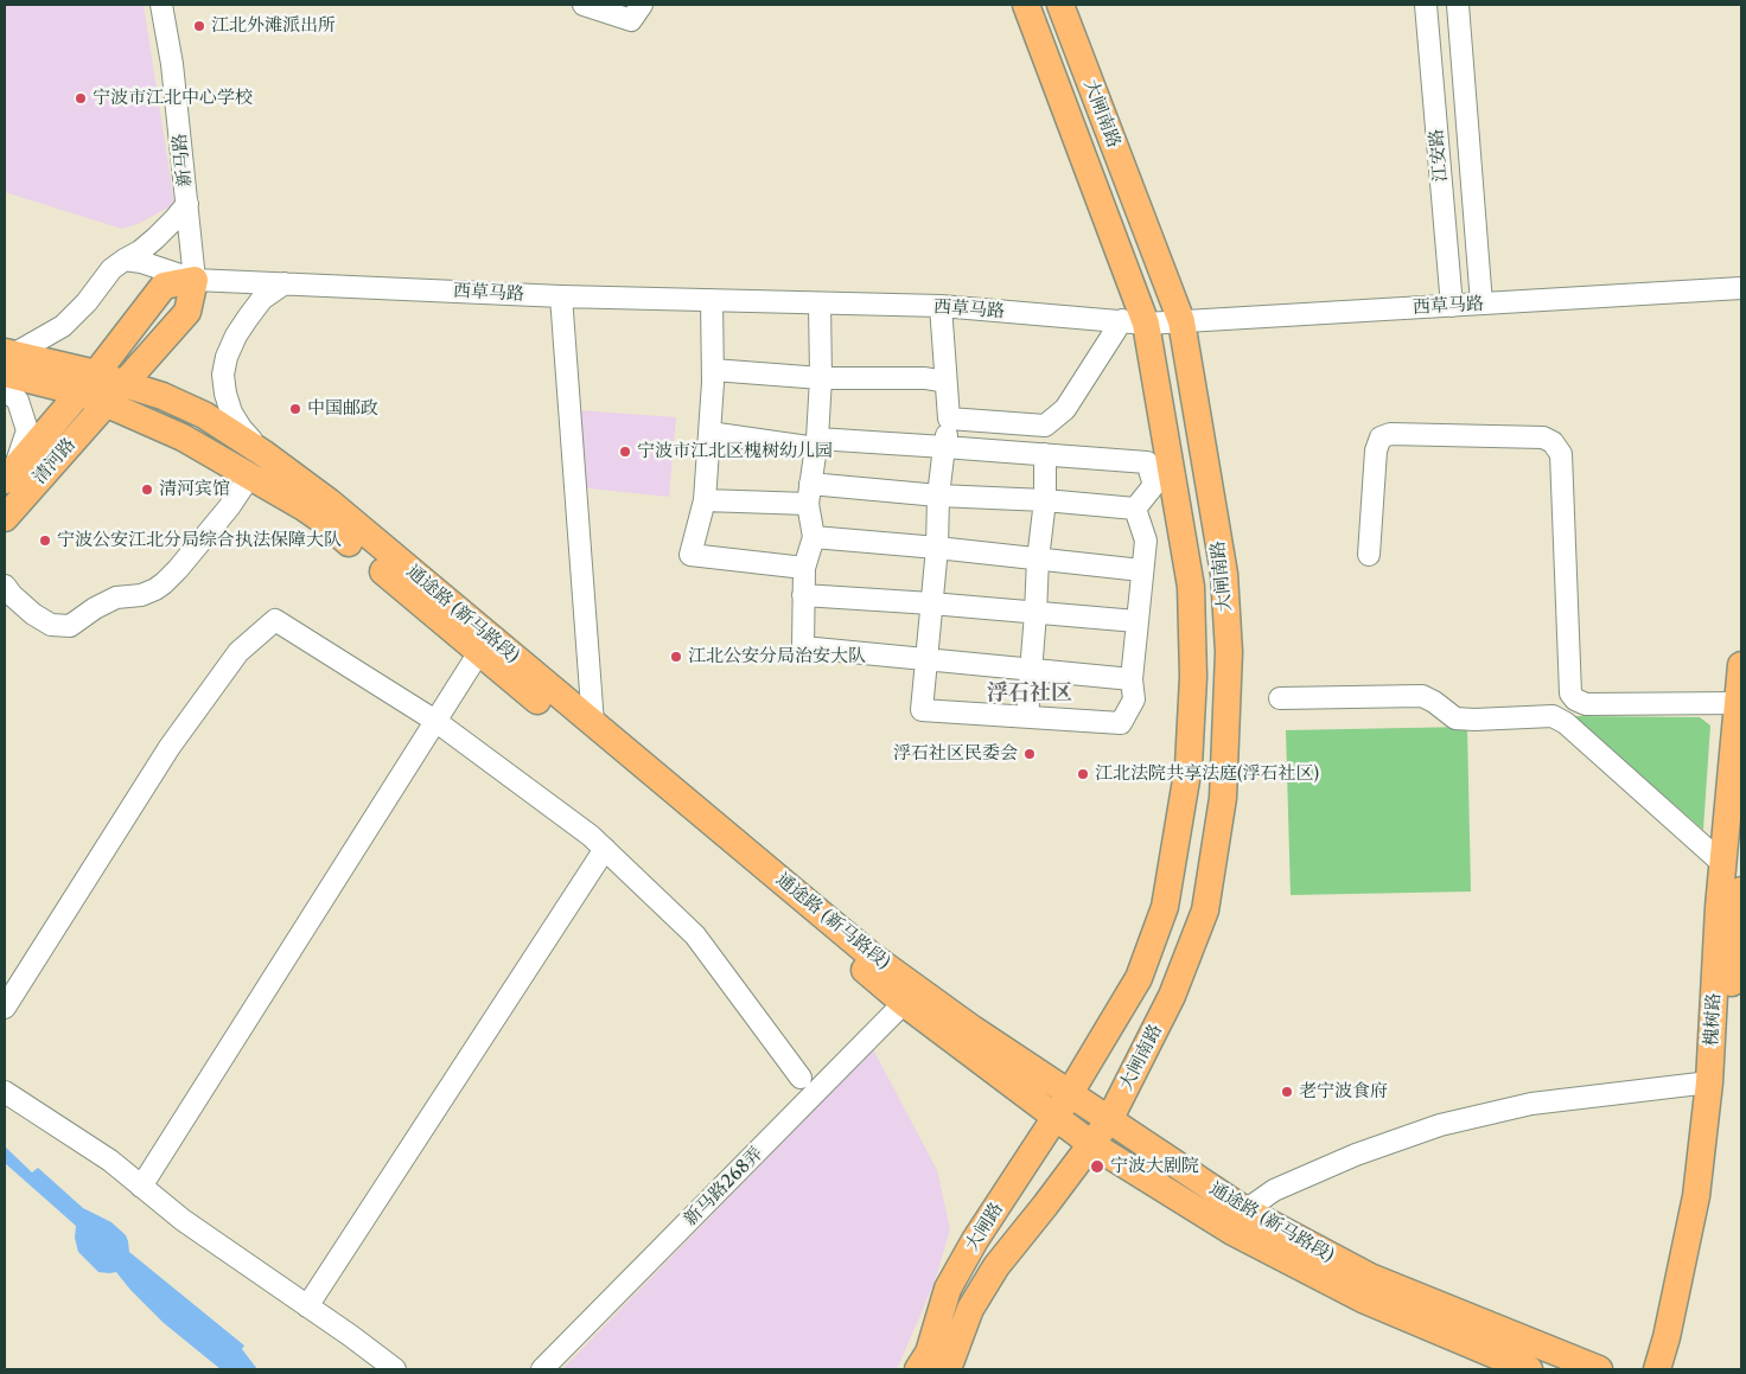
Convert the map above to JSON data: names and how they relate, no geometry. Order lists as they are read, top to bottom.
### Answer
{
  "streets": {
    "main road": [
      "大闸南路",
      "清河路",
      "通途路 (新马路段)",
      "槐树路",
      "大闸路"
    ],
    "street": [
      "江安路",
      "新马路",
      "西草马路",
      "新马路268弄"
    ]
  },
  "crossings": [
    ["大闸南路", "西草马路"],
    ["大闸南路", "通途路 (新马路段)"],
    ["大闸南路", "大闸路"],
    ["江安路", "西草马路"],
    ["新马路", "西草马路"],
    ["新马路", "清河路"],
    ["西草马路", "清河路"],
    ["清河路", "通途路 (新马路段)"],
    ["通途路 (新马路段)", "新马路268弄"],
    ["通途路 (新马路段)", "大闸路"]
  ],
  "districts": ["浮石社区"],
  "places": [
    "江北外滩派出所",
    "宁波市江北中心学校",
    "中国邮政",
    "宁波市江北区槐树幼儿园",
    "清河宾馆",
    "宁波公安江北分局综合执法保障大队",
    "江北公安分局治安大队",
    "浮石社区民委会",
    "江北法院共享法庭(浮石社区)",
    "老宁波食府",
    "宁波大剧院"
  ]
}
